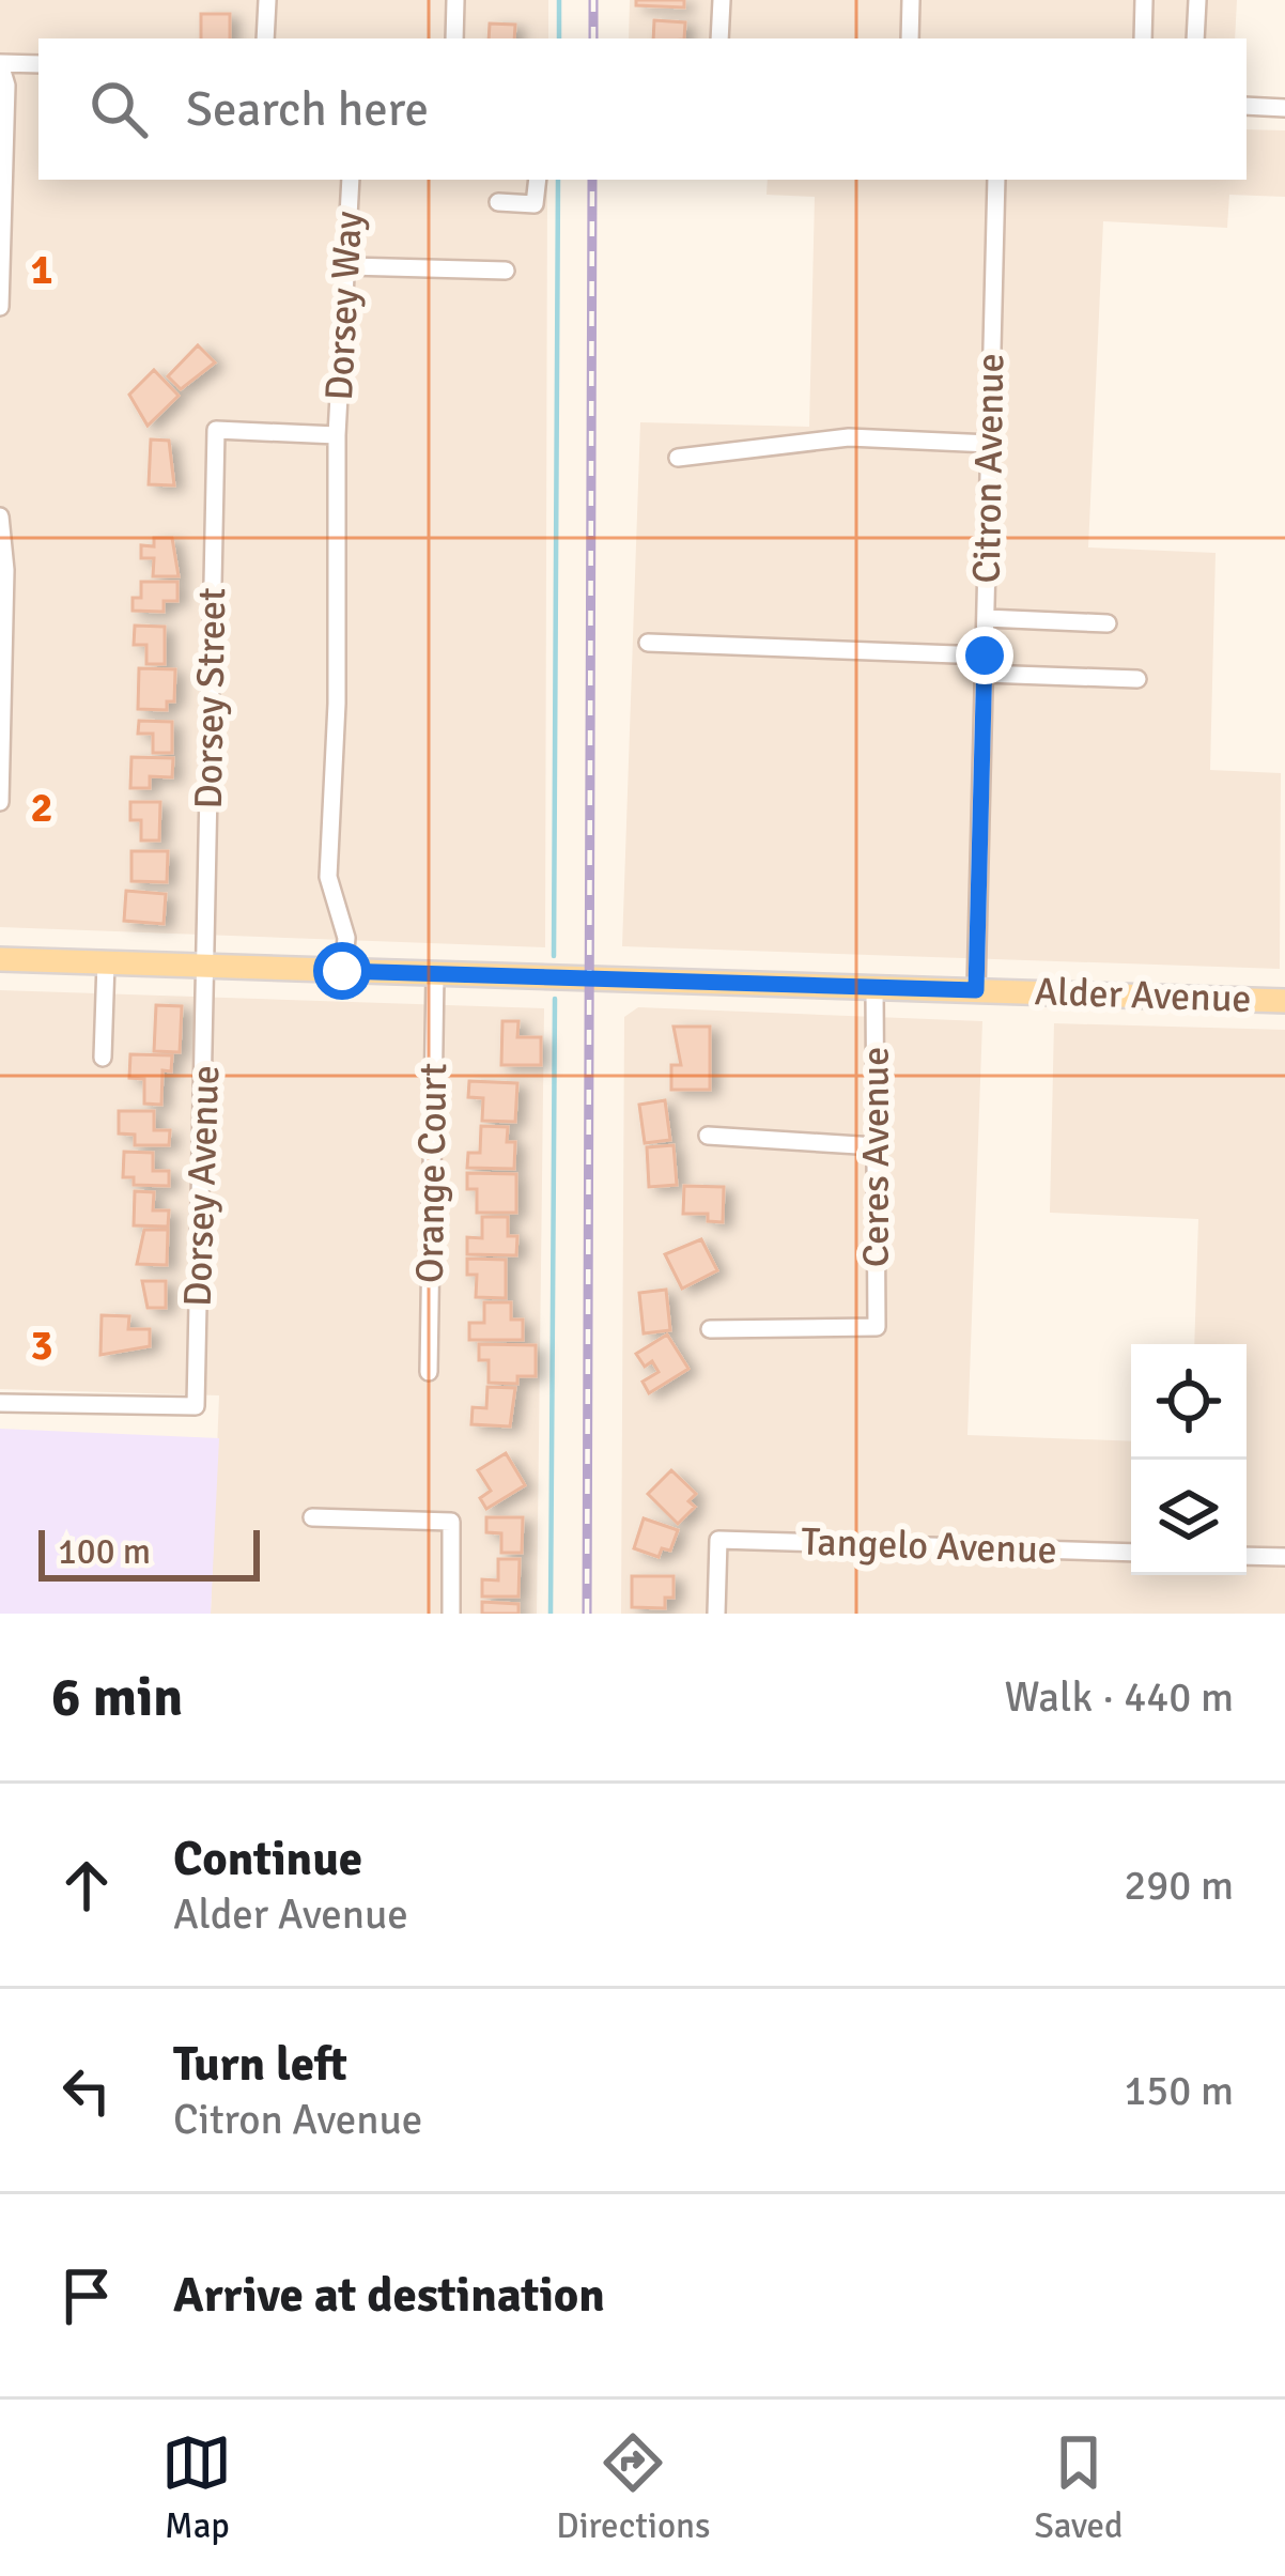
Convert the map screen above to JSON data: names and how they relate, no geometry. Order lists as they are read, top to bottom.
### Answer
{
  "streets": {
    "main road": ["Alder Avenue"],
    "street": [
      "Dorsey Way",
      "Citron Avenue",
      "Dorsey Street",
      "Ceres Avenue",
      "Orange Court",
      "Dorsey Avenue",
      "Tangelo Avenue"
    ]
  },
  "crossings": [
    ["Dorsey Way", "Dorsey Street"],
    ["Dorsey Way", "Alder Avenue"],
    ["Citron Avenue", "Alder Avenue"],
    ["Dorsey Street", "Alder Avenue"],
    ["Dorsey Street", "Dorsey Avenue"],
    ["Alder Avenue", "Ceres Avenue"],
    ["Alder Avenue", "Orange Court"],
    ["Alder Avenue", "Dorsey Avenue"]
  ],
  "scale_bar": "100 m",
  "page": {
    "search": "Search here",
    "scale": "100 m",
    "heading": ["6 min", "Walk · 440 m"],
    "list": [
      ["Continue", "Alder Avenue", "290 m"],
      ["Turn left", "Citron Avenue", "150 m"],
      "Arrive at destination"
    ],
    "nav": ["Map", "Directions", "Saved"]
  },
  "grid": {
    "rows": ["1", "2", "3"]
  }
}
